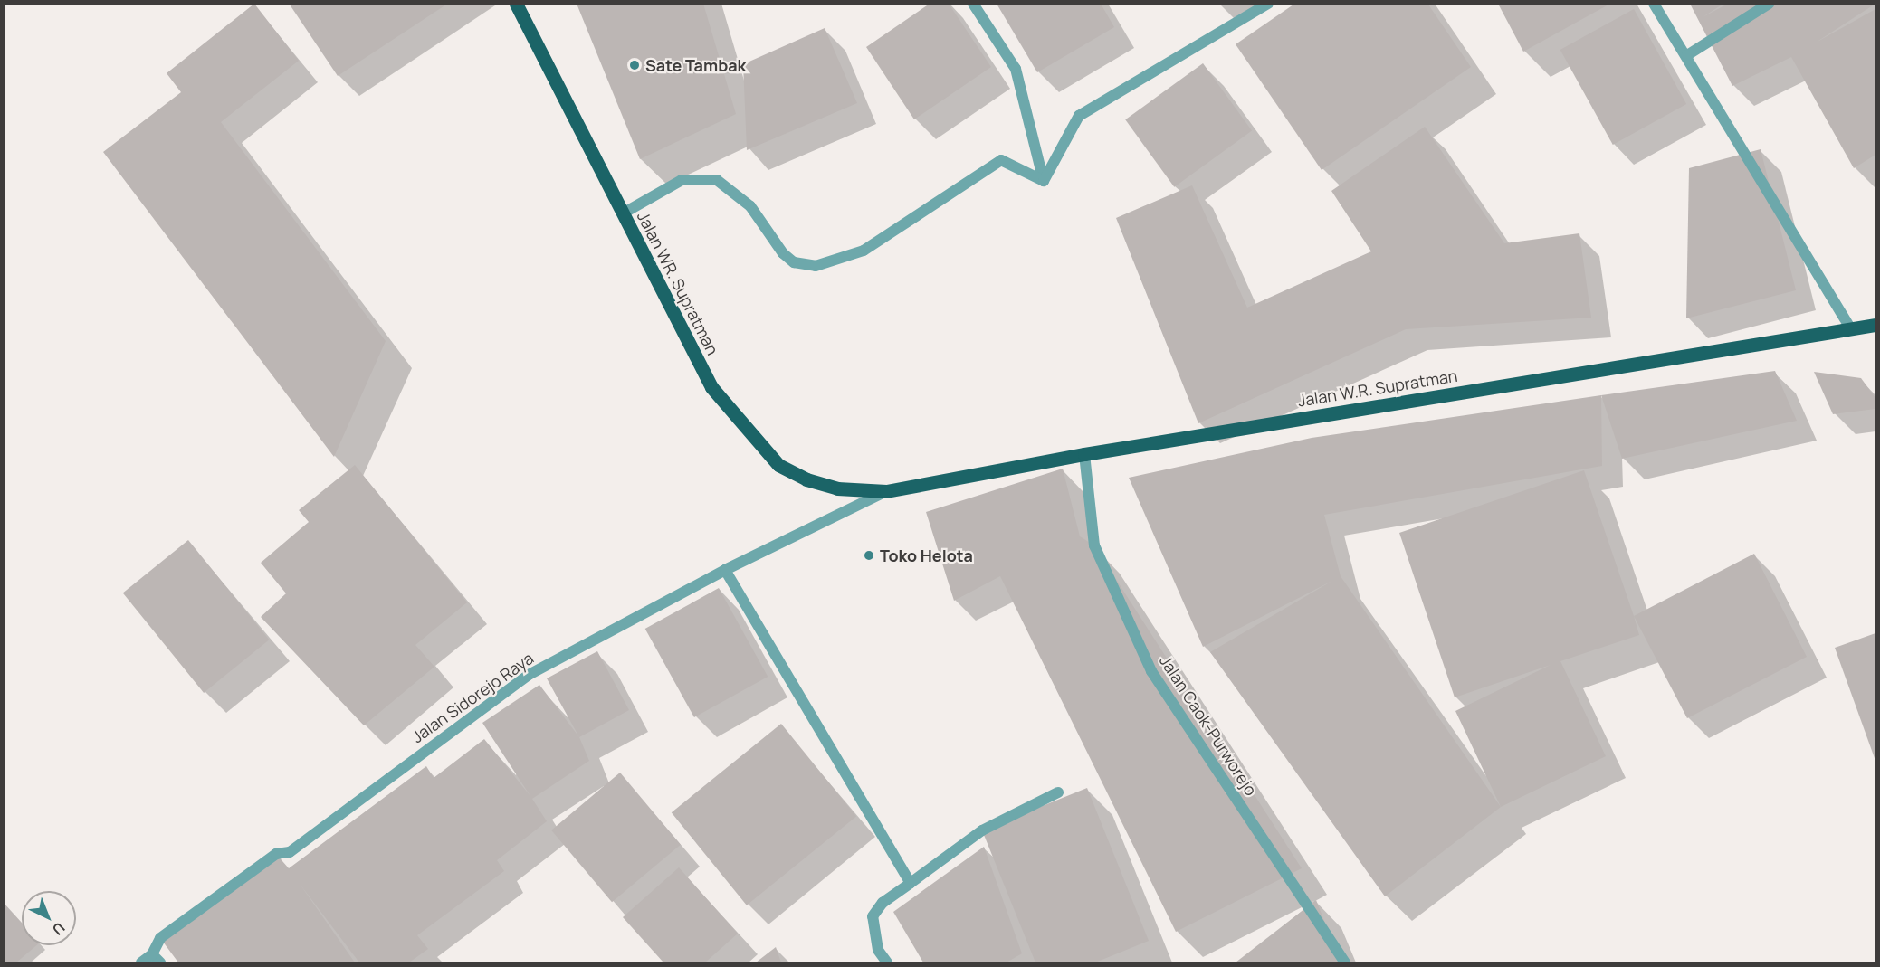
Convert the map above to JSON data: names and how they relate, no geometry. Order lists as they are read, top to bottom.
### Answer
{
  "streets": {
    "main road": ["Jalan WR. Supratman", "Jalan W.R. Supratman"],
    "street": ["Jalan Sidorejo Raya", "Jalan Caok-Purworejo"]
  },
  "crossings": [
    ["Jalan WR. Supratman", "Jalan W.R. Supratman"],
    ["Jalan WR. Supratman", "Jalan Sidorejo Raya"],
    ["Jalan W.R. Supratman", "Jalan Sidorejo Raya"],
    ["Jalan W.R. Supratman", "Jalan Caok-Purworejo"]
  ],
  "places": ["Sate Tambak", "Toko Helota"],
  "north": "bottom right"
}
